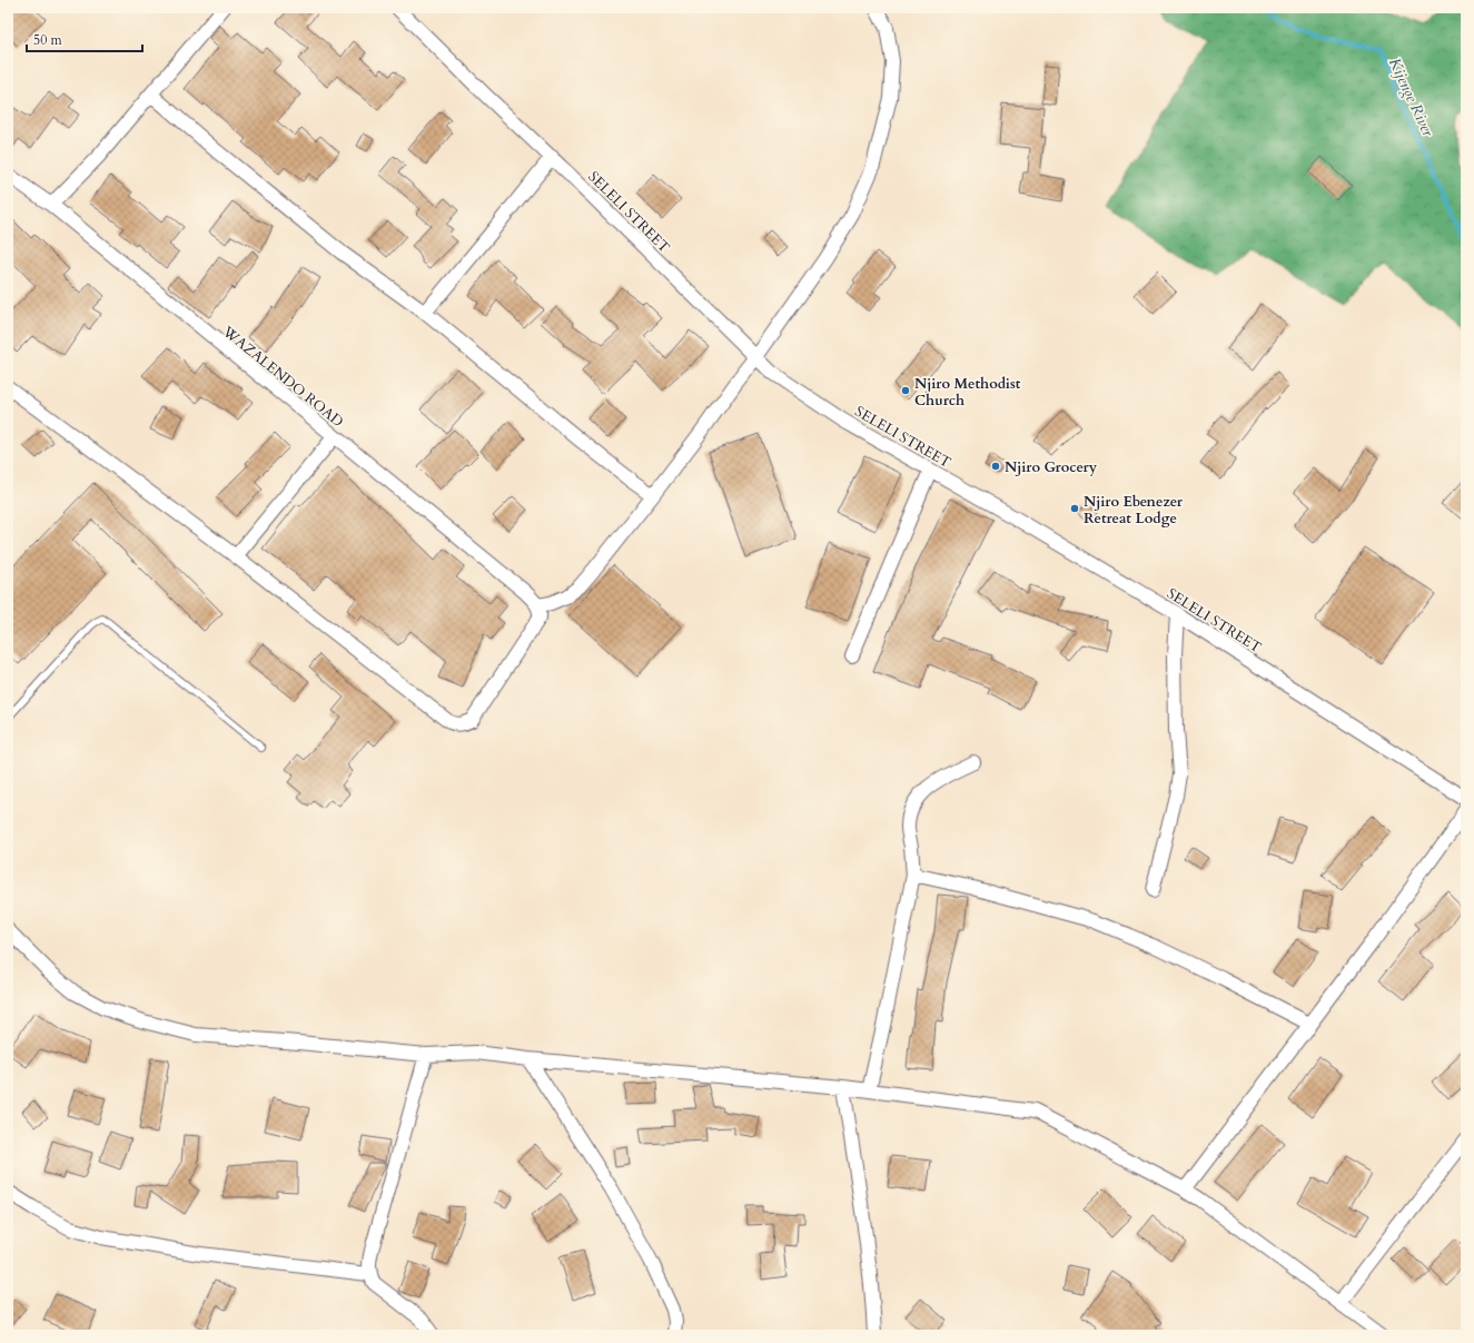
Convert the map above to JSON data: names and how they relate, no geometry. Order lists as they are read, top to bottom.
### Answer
{
  "streets": {
    "street": ["SELELI STREET", "WAZALENDO ROAD"]
  },
  "water": ["Kijenge River"],
  "places": ["Njiro Methodist Church", "Njiro Grocery", "Njiro Ebenezer Retreat Lodge"],
  "scale_bar": "50 m"
}
